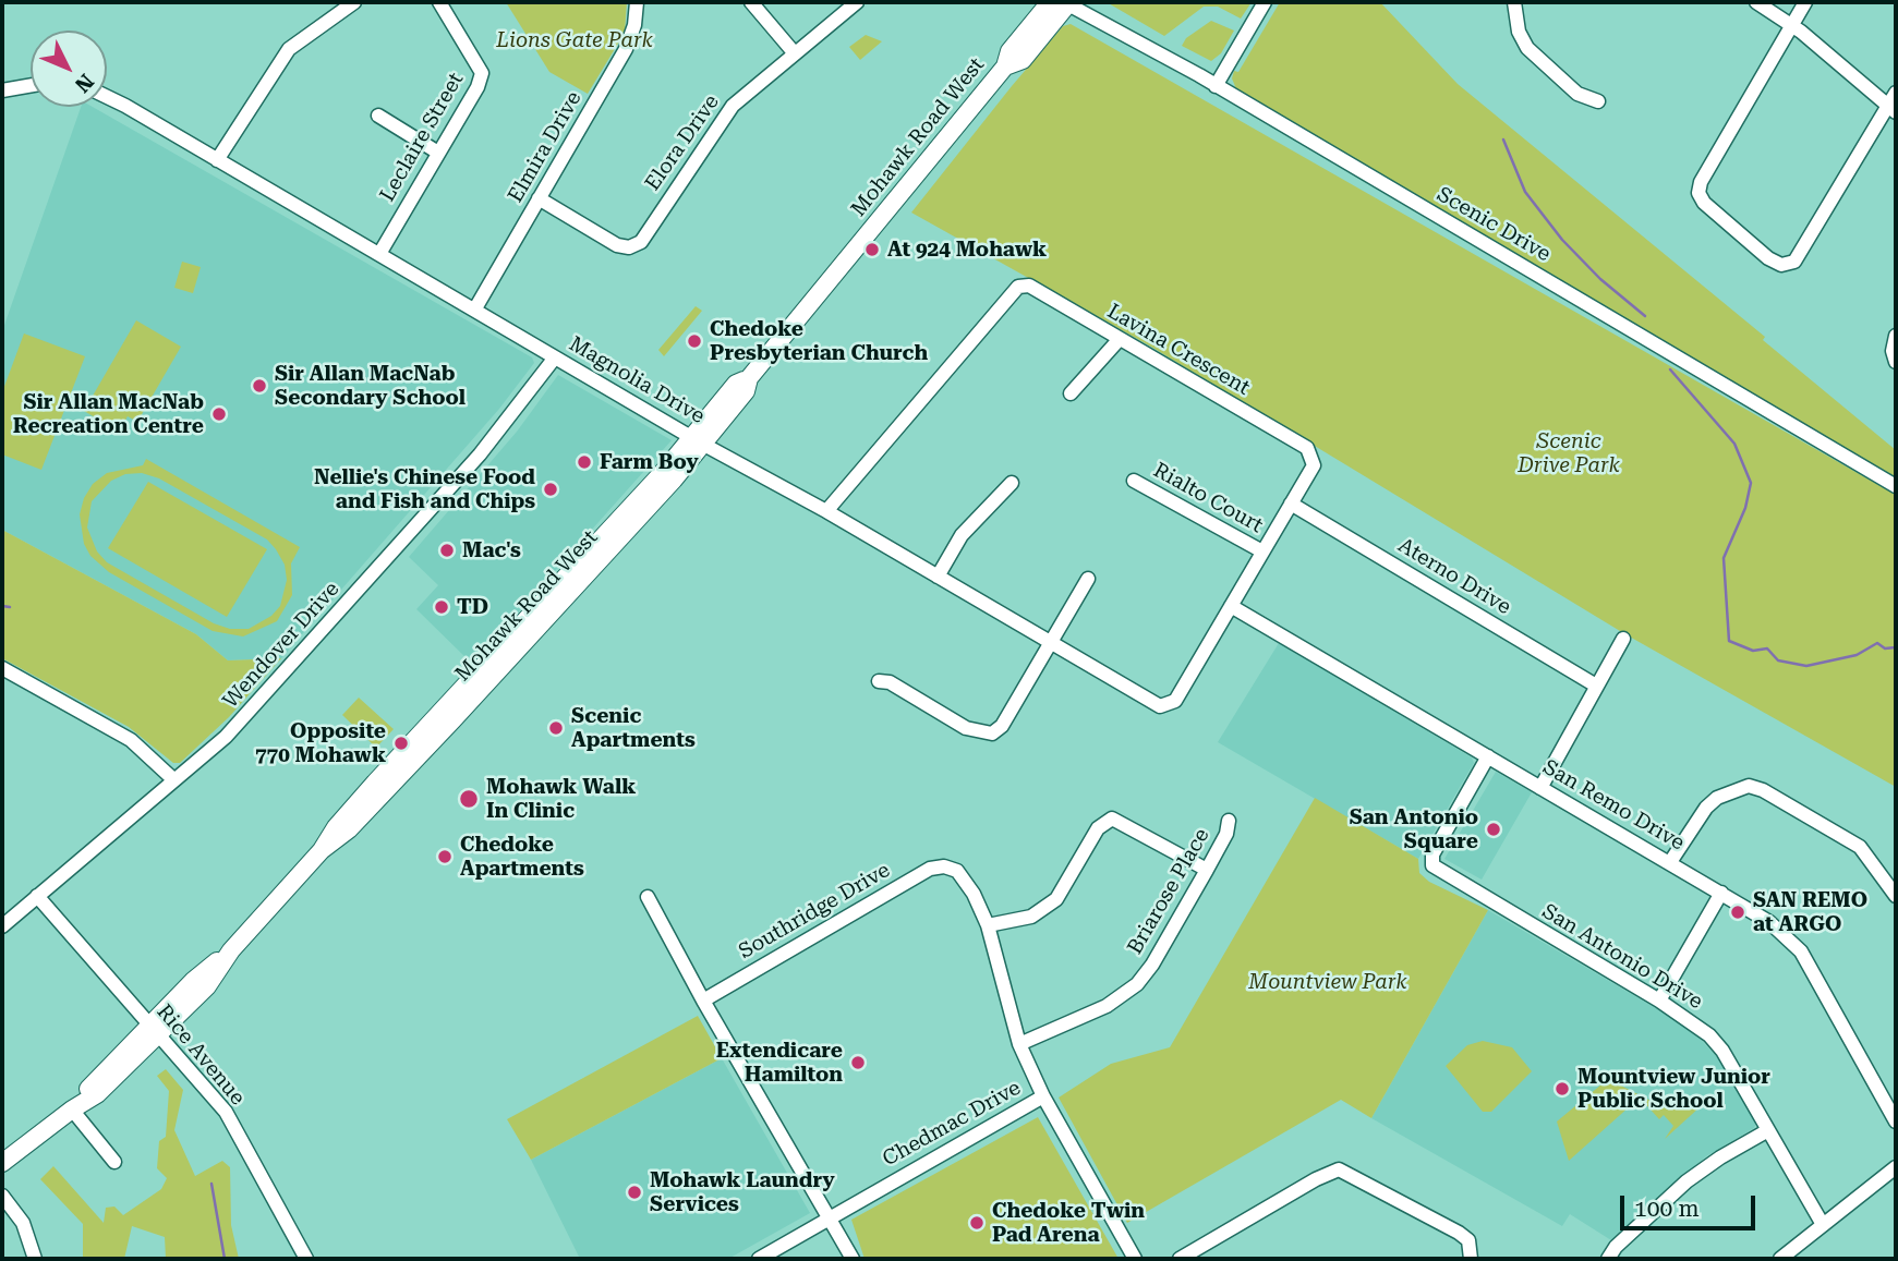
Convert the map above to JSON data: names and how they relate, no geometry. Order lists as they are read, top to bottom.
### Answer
{
  "streets": {
    "main road": ["Mohawk Road West"],
    "street": [
      "Leclaire Street",
      "Elora Drive",
      "Elmira Drive",
      "Scenic Drive",
      "Lavina Crescent",
      "Magnolia Drive",
      "Rialto Court",
      "Aterno Drive",
      "Wendover Drive",
      "San Remo Drive",
      "Briarose Place",
      "Southridge Drive",
      "San Antonio Drive",
      "Rice Avenue",
      "Chedmac Drive"
    ]
  },
  "crossings": [
    ["Leclaire Street", "Magnolia Drive"],
    ["Mohawk Road West", "Scenic Drive"],
    ["Mohawk Road West", "Magnolia Drive"],
    ["Mohawk Road West", "Rice Avenue"],
    ["Elora Drive", "Elmira Drive"],
    ["Elmira Drive", "Magnolia Drive"],
    ["Lavina Crescent", "Magnolia Drive"],
    ["Lavina Crescent", "Rialto Court"],
    ["Lavina Crescent", "Aterno Drive"],
    ["Lavina Crescent", "San Remo Drive"],
    ["Magnolia Drive", "Wendover Drive"],
    ["Wendover Drive", "Rice Avenue"],
    ["San Remo Drive", "San Antonio Drive"],
    ["Briarose Place", "Southridge Drive"],
    ["Southridge Drive", "Chedmac Drive"]
  ],
  "parks": ["Lions Gate Park", "Scenic Drive Park", "Mountview Park"],
  "places": [
    "At 924 Mohawk",
    "Chedoke Presbyterian Church",
    "Sir Allan MacNab Secondary School",
    "Sir Allan MacNab Recreation Centre",
    "Farm Boy",
    "Nellie's Chinese Food and Fish and Chips",
    "Mac's",
    "TD",
    "Scenic Apartments",
    "Opposite 770 Mohawk",
    "Mohawk Walk In Clinic",
    "San Antonio Square",
    "Chedoke Apartments",
    "SAN REMO at ARGO",
    "Extendicare Hamilton",
    "Mountview Junior Public School",
    "Mohawk Laundry Services",
    "Chedoke Twin Pad Arena"
  ],
  "scale_bar": "100 m",
  "north": "bottom right"
}
